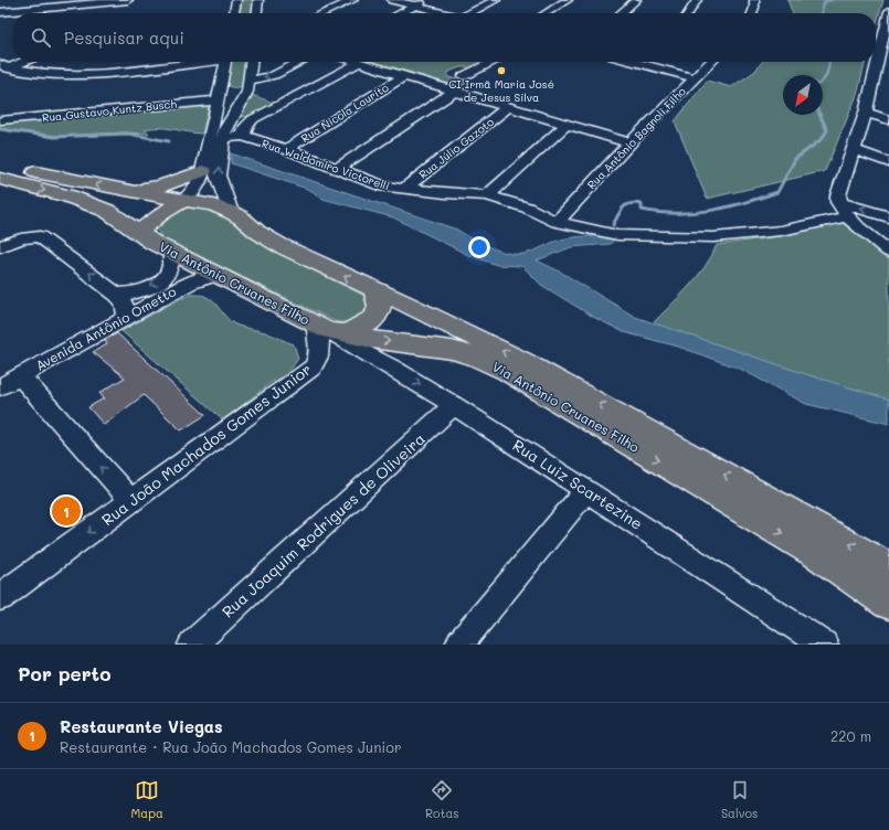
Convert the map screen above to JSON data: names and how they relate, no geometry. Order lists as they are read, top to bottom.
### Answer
{
  "streets": {
    "main road": ["Via Antônio Cruanes Filho"],
    "street": [
      "Rua Gustavo Kuntz Busch",
      "Rua Nícola Laurito",
      "Rua Antônio Bagnoli Filho",
      "Rua Júlio Gazoto",
      "Rua Waldomiro Victorelli",
      "Avenida Antônio Ometto",
      "Rua João Machados Gomes Junior",
      "Rua Luiz Scartezine",
      "Rua Joaquim Rodrigues de Oliveira"
    ]
  },
  "crossings": [
    ["Rua Nícola Laurito", "Rua Waldomiro Victorelli"],
    ["Rua Antônio Bagnoli Filho", "Rua Waldomiro Victorelli"],
    ["Rua Júlio Gazoto", "Rua Waldomiro Victorelli"],
    ["Via Antônio Cruanes Filho", "Avenida Antônio Ometto"],
    ["Via Antônio Cruanes Filho", "Rua João Machados Gomes Junior"],
    ["Via Antônio Cruanes Filho", "Rua Luiz Scartezine"],
    ["Rua João Machados Gomes Junior", "Rua Luiz Scartezine"],
    ["Rua Luiz Scartezine", "Rua Joaquim Rodrigues de Oliveira"]
  ],
  "one_way": ["Rua João Machados Gomes Junior"],
  "places": ["CI Irmã Maria José de Jesus Silva"],
  "north": "bottom left",
  "page": {
    "search": "Pesquisar aqui",
    "pins": "1",
    "heading": "Por perto",
    "list": [
      {
        "mark": "1",
        "name": "Restaurante Viegas",
        "note": "Restaurante · Rua João Machados Gomes Junior",
        "value": "220 m"
      }
    ],
    "nav": ["Mapa", "Rotas", "Salvos"]
  }
}
